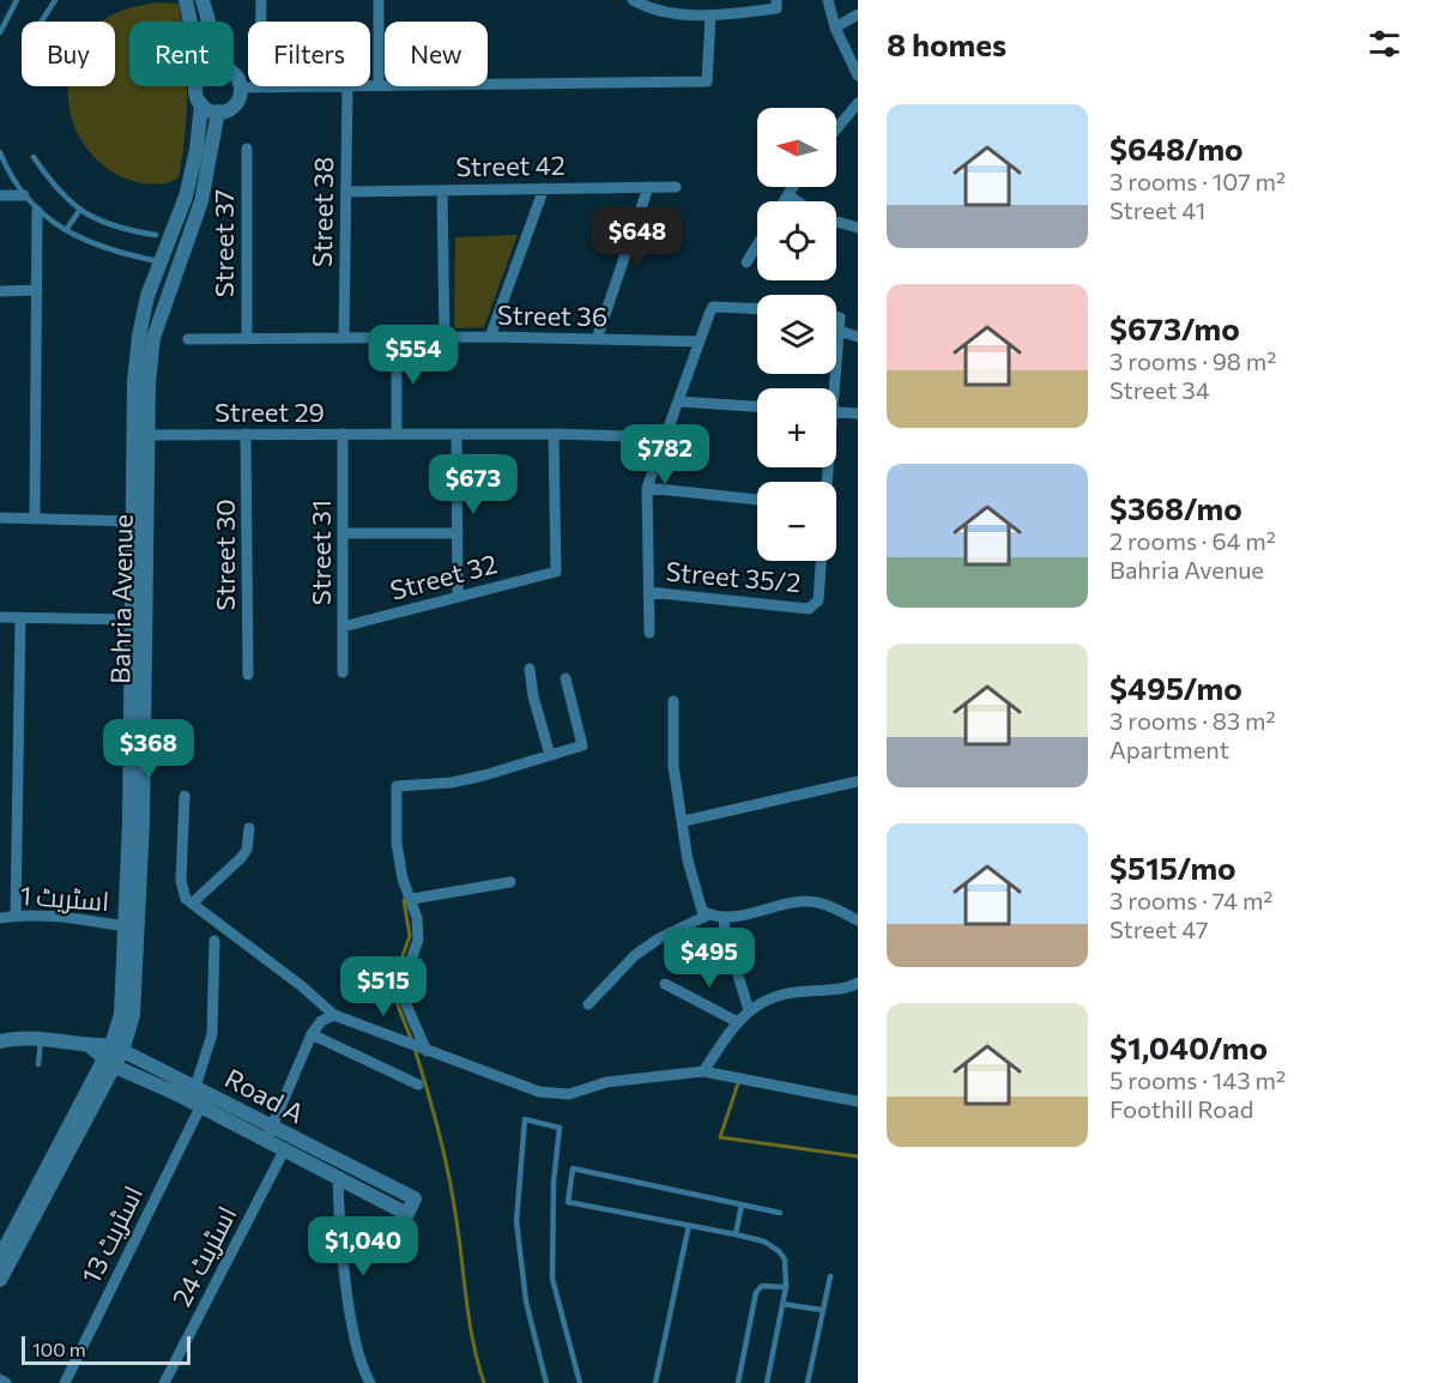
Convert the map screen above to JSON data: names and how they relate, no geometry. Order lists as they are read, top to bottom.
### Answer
{
  "streets": {
    "street": [
      "Street 42",
      "Street 38",
      "Street 37",
      "Street 36",
      "Street 29",
      "Street 31",
      "Street 30",
      "Street 32",
      "Street 35/2",
      "Bahria Avenue",
      "اسٹریٹ 1",
      "Road A",
      "اسٹریٹ 13",
      "اسٹریٹ 24"
    ]
  },
  "crossings": [
    ["Street 42", "Street 38"],
    ["Street 38", "Street 36"],
    ["Street 37", "Street 36"],
    ["Street 29", "Street 31"],
    ["Street 29", "Street 30"],
    ["Street 29", "Street 32"],
    ["Street 29", "Bahria Avenue"],
    ["Street 31", "Street 32"],
    ["Bahria Avenue", "اسٹریٹ 1"],
    ["Bahria Avenue", "Road A"],
    ["Road A", "اسٹریٹ 13"],
    ["Road A", "اسٹریٹ 24"]
  ],
  "scale_bar": "100 m",
  "north": "left",
  "page": {
    "heading": "8 homes",
    "chip": [
      "Buy",
      "Rent",
      "Filters",
      "New"
    ],
    "list": [
      {
        "name": "$648/mo",
        "note": "3 rooms · 107 m² · Street 41"
      },
      {
        "name": "$673/mo",
        "note": "3 rooms · 98 m² · Street 34"
      },
      {
        "name": "$368/mo",
        "note": "2 rooms · 64 m² · Bahria Avenue"
      },
      {
        "name": "$495/mo",
        "note": "3 rooms · 83 m² · Apartment"
      },
      {
        "name": "$515/mo",
        "note": "3 rooms · 74 m² · Street 47"
      },
      {
        "name": "$1,040/mo",
        "note": "5 rooms · 143 m² · Foothill Road"
      }
    ],
    "map_buttons": ["+", "−"],
    "price": [
      "$648",
      "$554",
      "$782",
      "$673",
      "$368",
      "$495",
      "$515",
      "$1,040"
    ],
    "scale": "100 m"
  }
}
